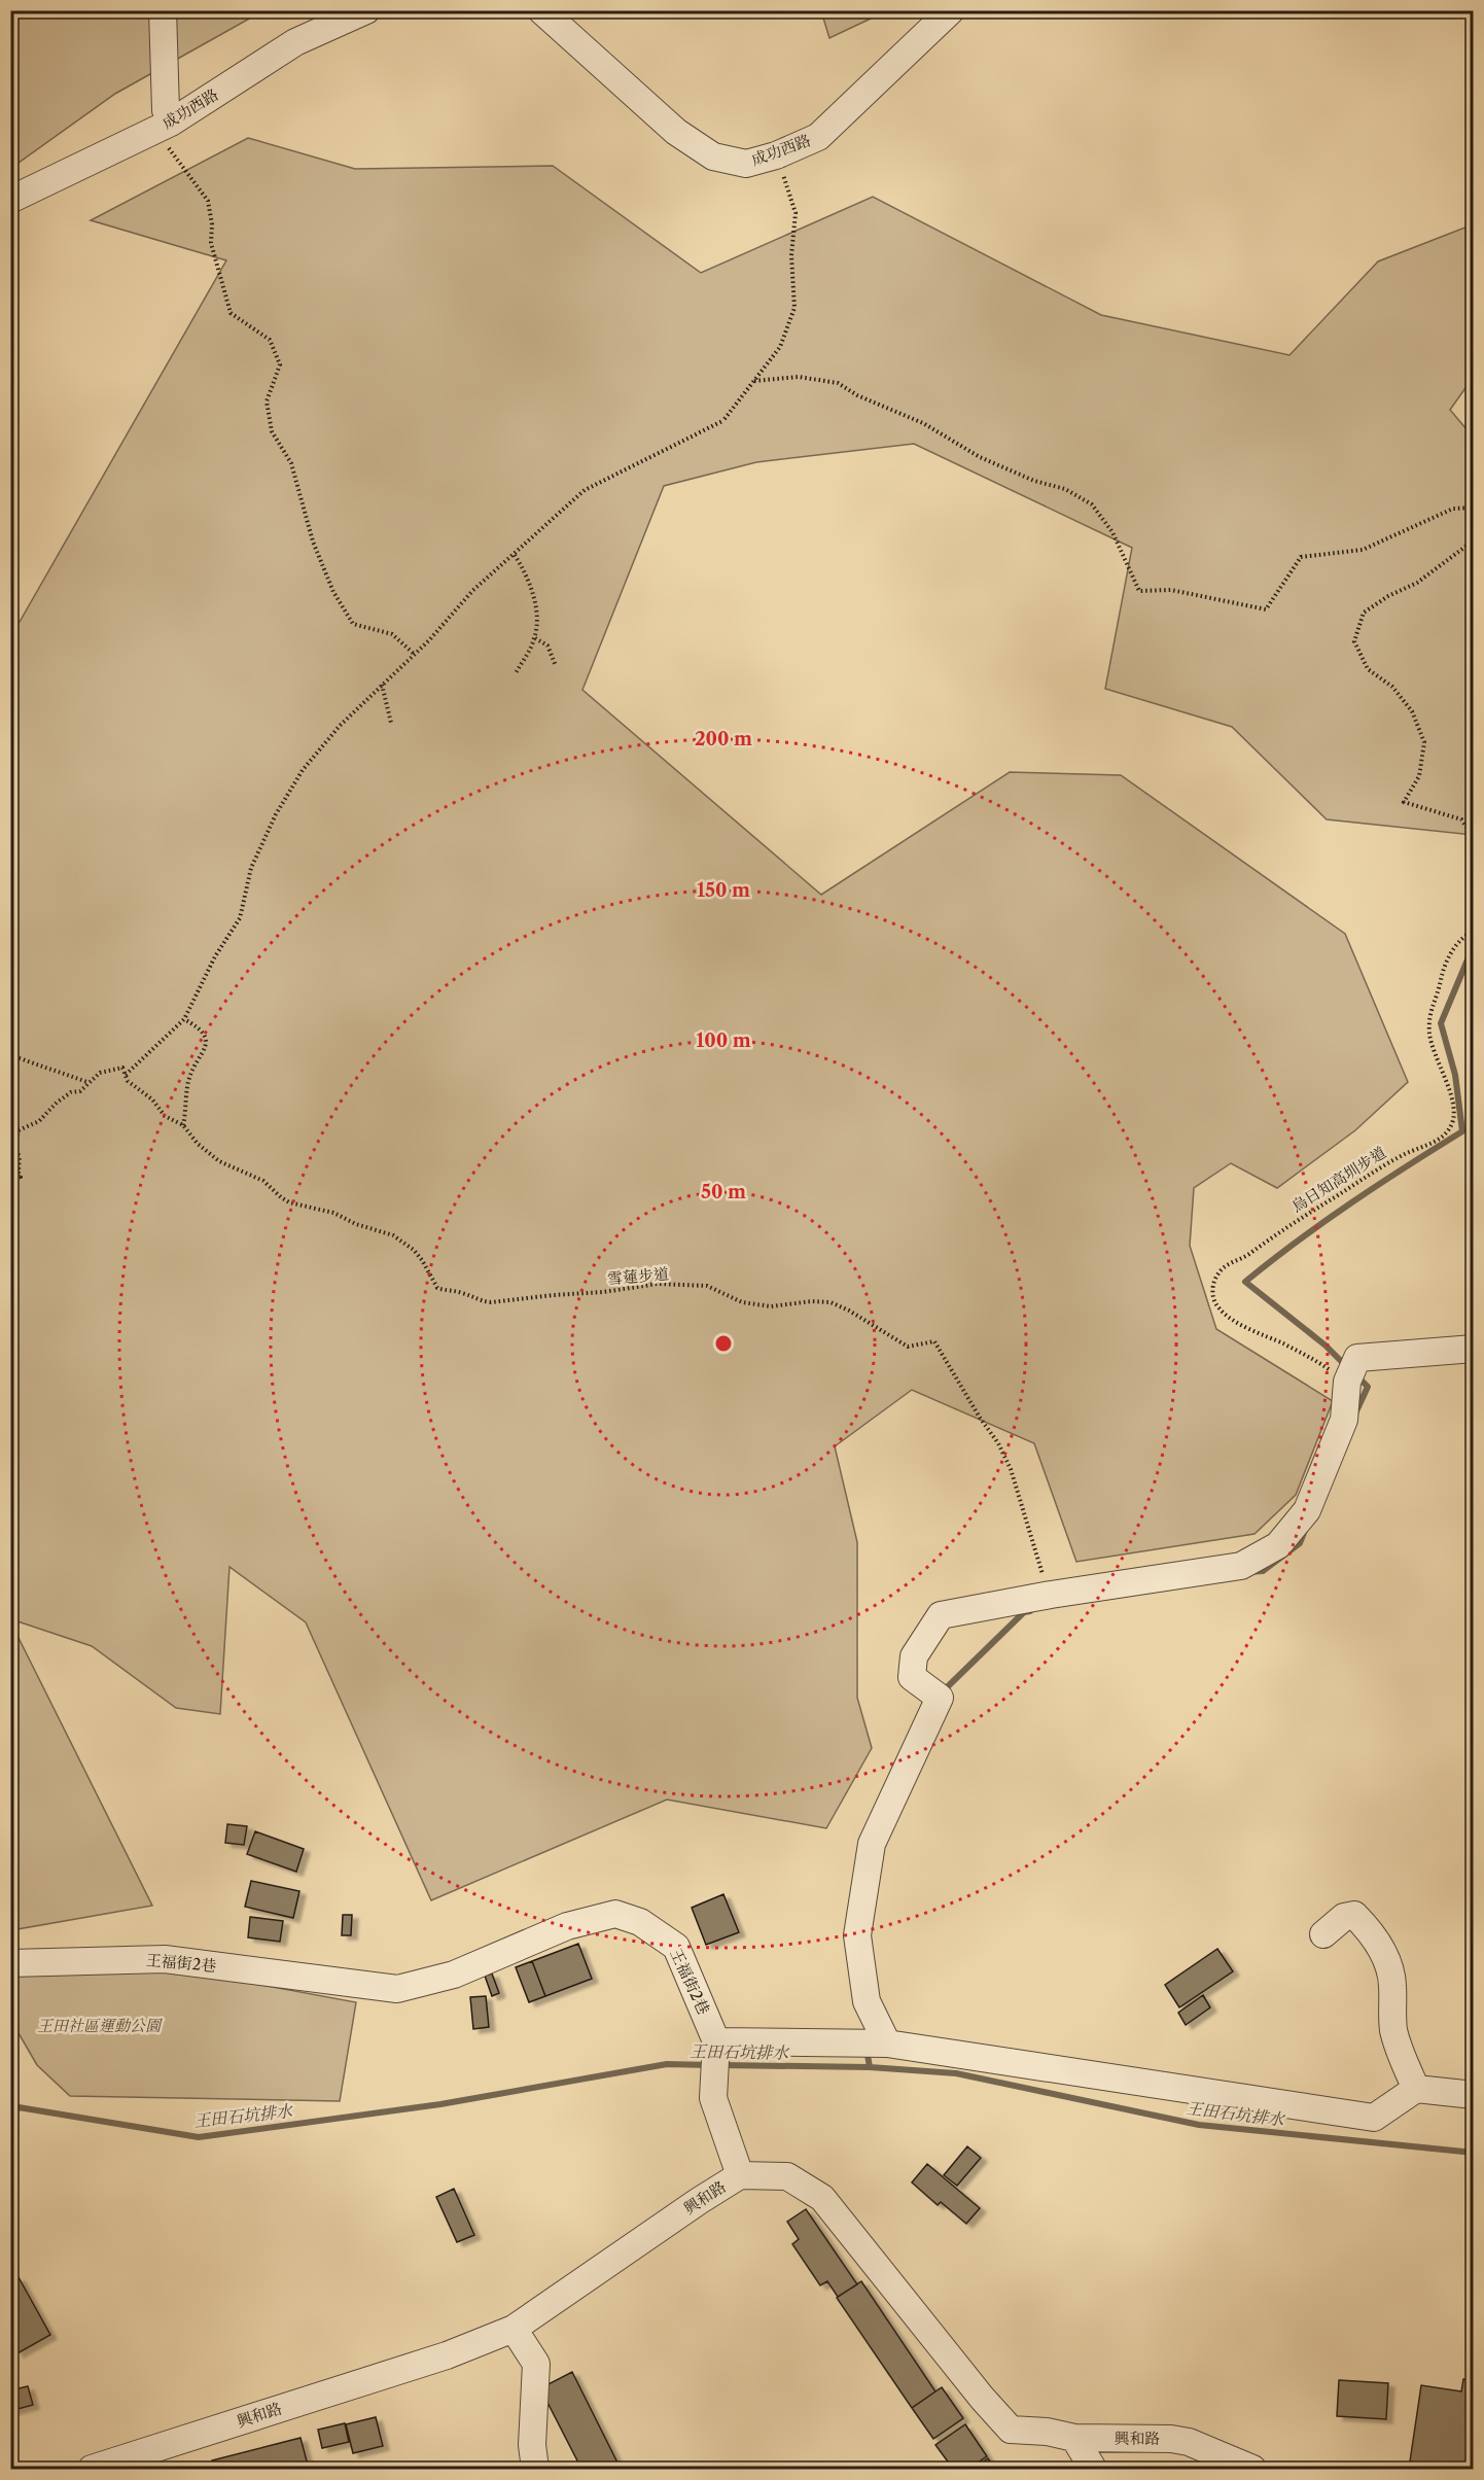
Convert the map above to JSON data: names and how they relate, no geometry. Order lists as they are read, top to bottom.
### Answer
{
  "streets": {
    "street": ["成功西路", "王福街2巷", "興和路"],
    "path": ["烏日知高圳步道", "雪蓮步道"]
  },
  "water": ["王田石坑排水"],
  "parks": ["王田社區運動公園"],
  "rings": [
    "200 m",
    "150 m",
    "100 m",
    "50 m"
  ]
}
